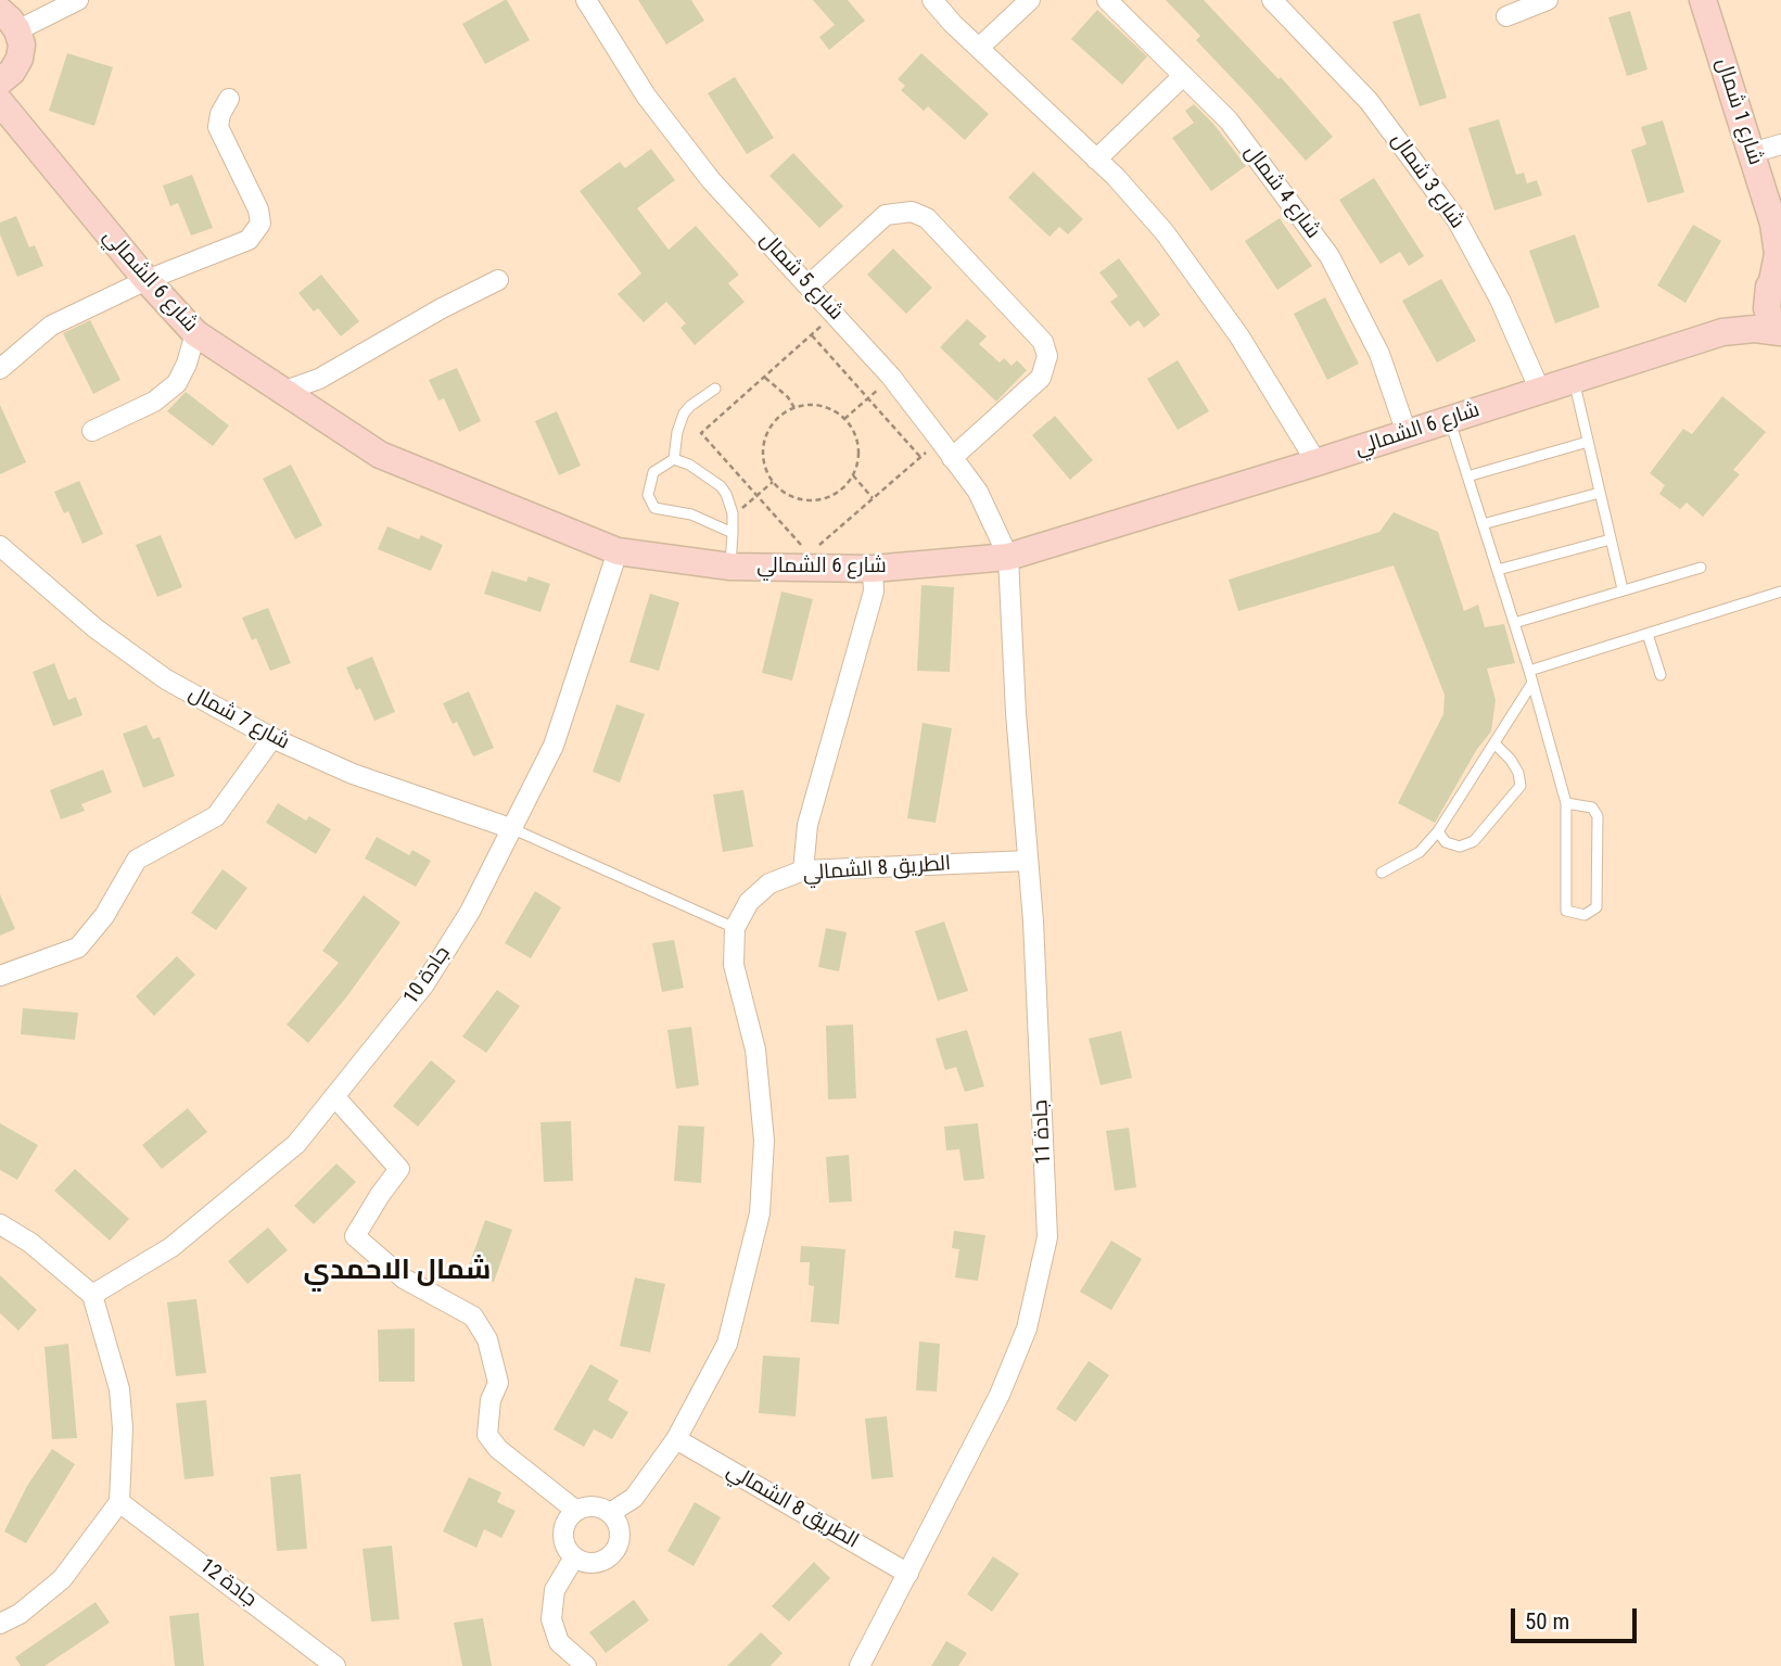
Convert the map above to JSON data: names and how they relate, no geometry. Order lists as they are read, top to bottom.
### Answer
{
  "streets": {
    "street": [
      "شارع 1 شمال",
      "شارع 3 شمال",
      "شارع 4 شمال",
      "شارع 5 شمال",
      "شارع 6 الشمالي",
      "شارع 7 شمال",
      "الطريق 8 الشمالي",
      "جادة 10",
      "جادة 11",
      "جادة 12"
    ]
  },
  "crossings": [
    ["شارع 1 شمال", "شارع 6 الشمالي"],
    ["شارع 3 شمال", "شارع 6 الشمالي"],
    ["شارع 4 شمال", "شارع 6 الشمالي"],
    ["شارع 5 شمال", "شارع 6 الشمالي"],
    ["شارع 5 شمال", "جادة 11"],
    ["شارع 6 الشمالي", "جادة 10"],
    ["شارع 6 الشمالي", "جادة 11"],
    ["شارع 7 شمال", "جادة 10"],
    ["الطريق 8 الشمالي", "جادة 11"]
  ],
  "districts": ["شمال الاحمدي"],
  "scale_bar": "50 m"
}
